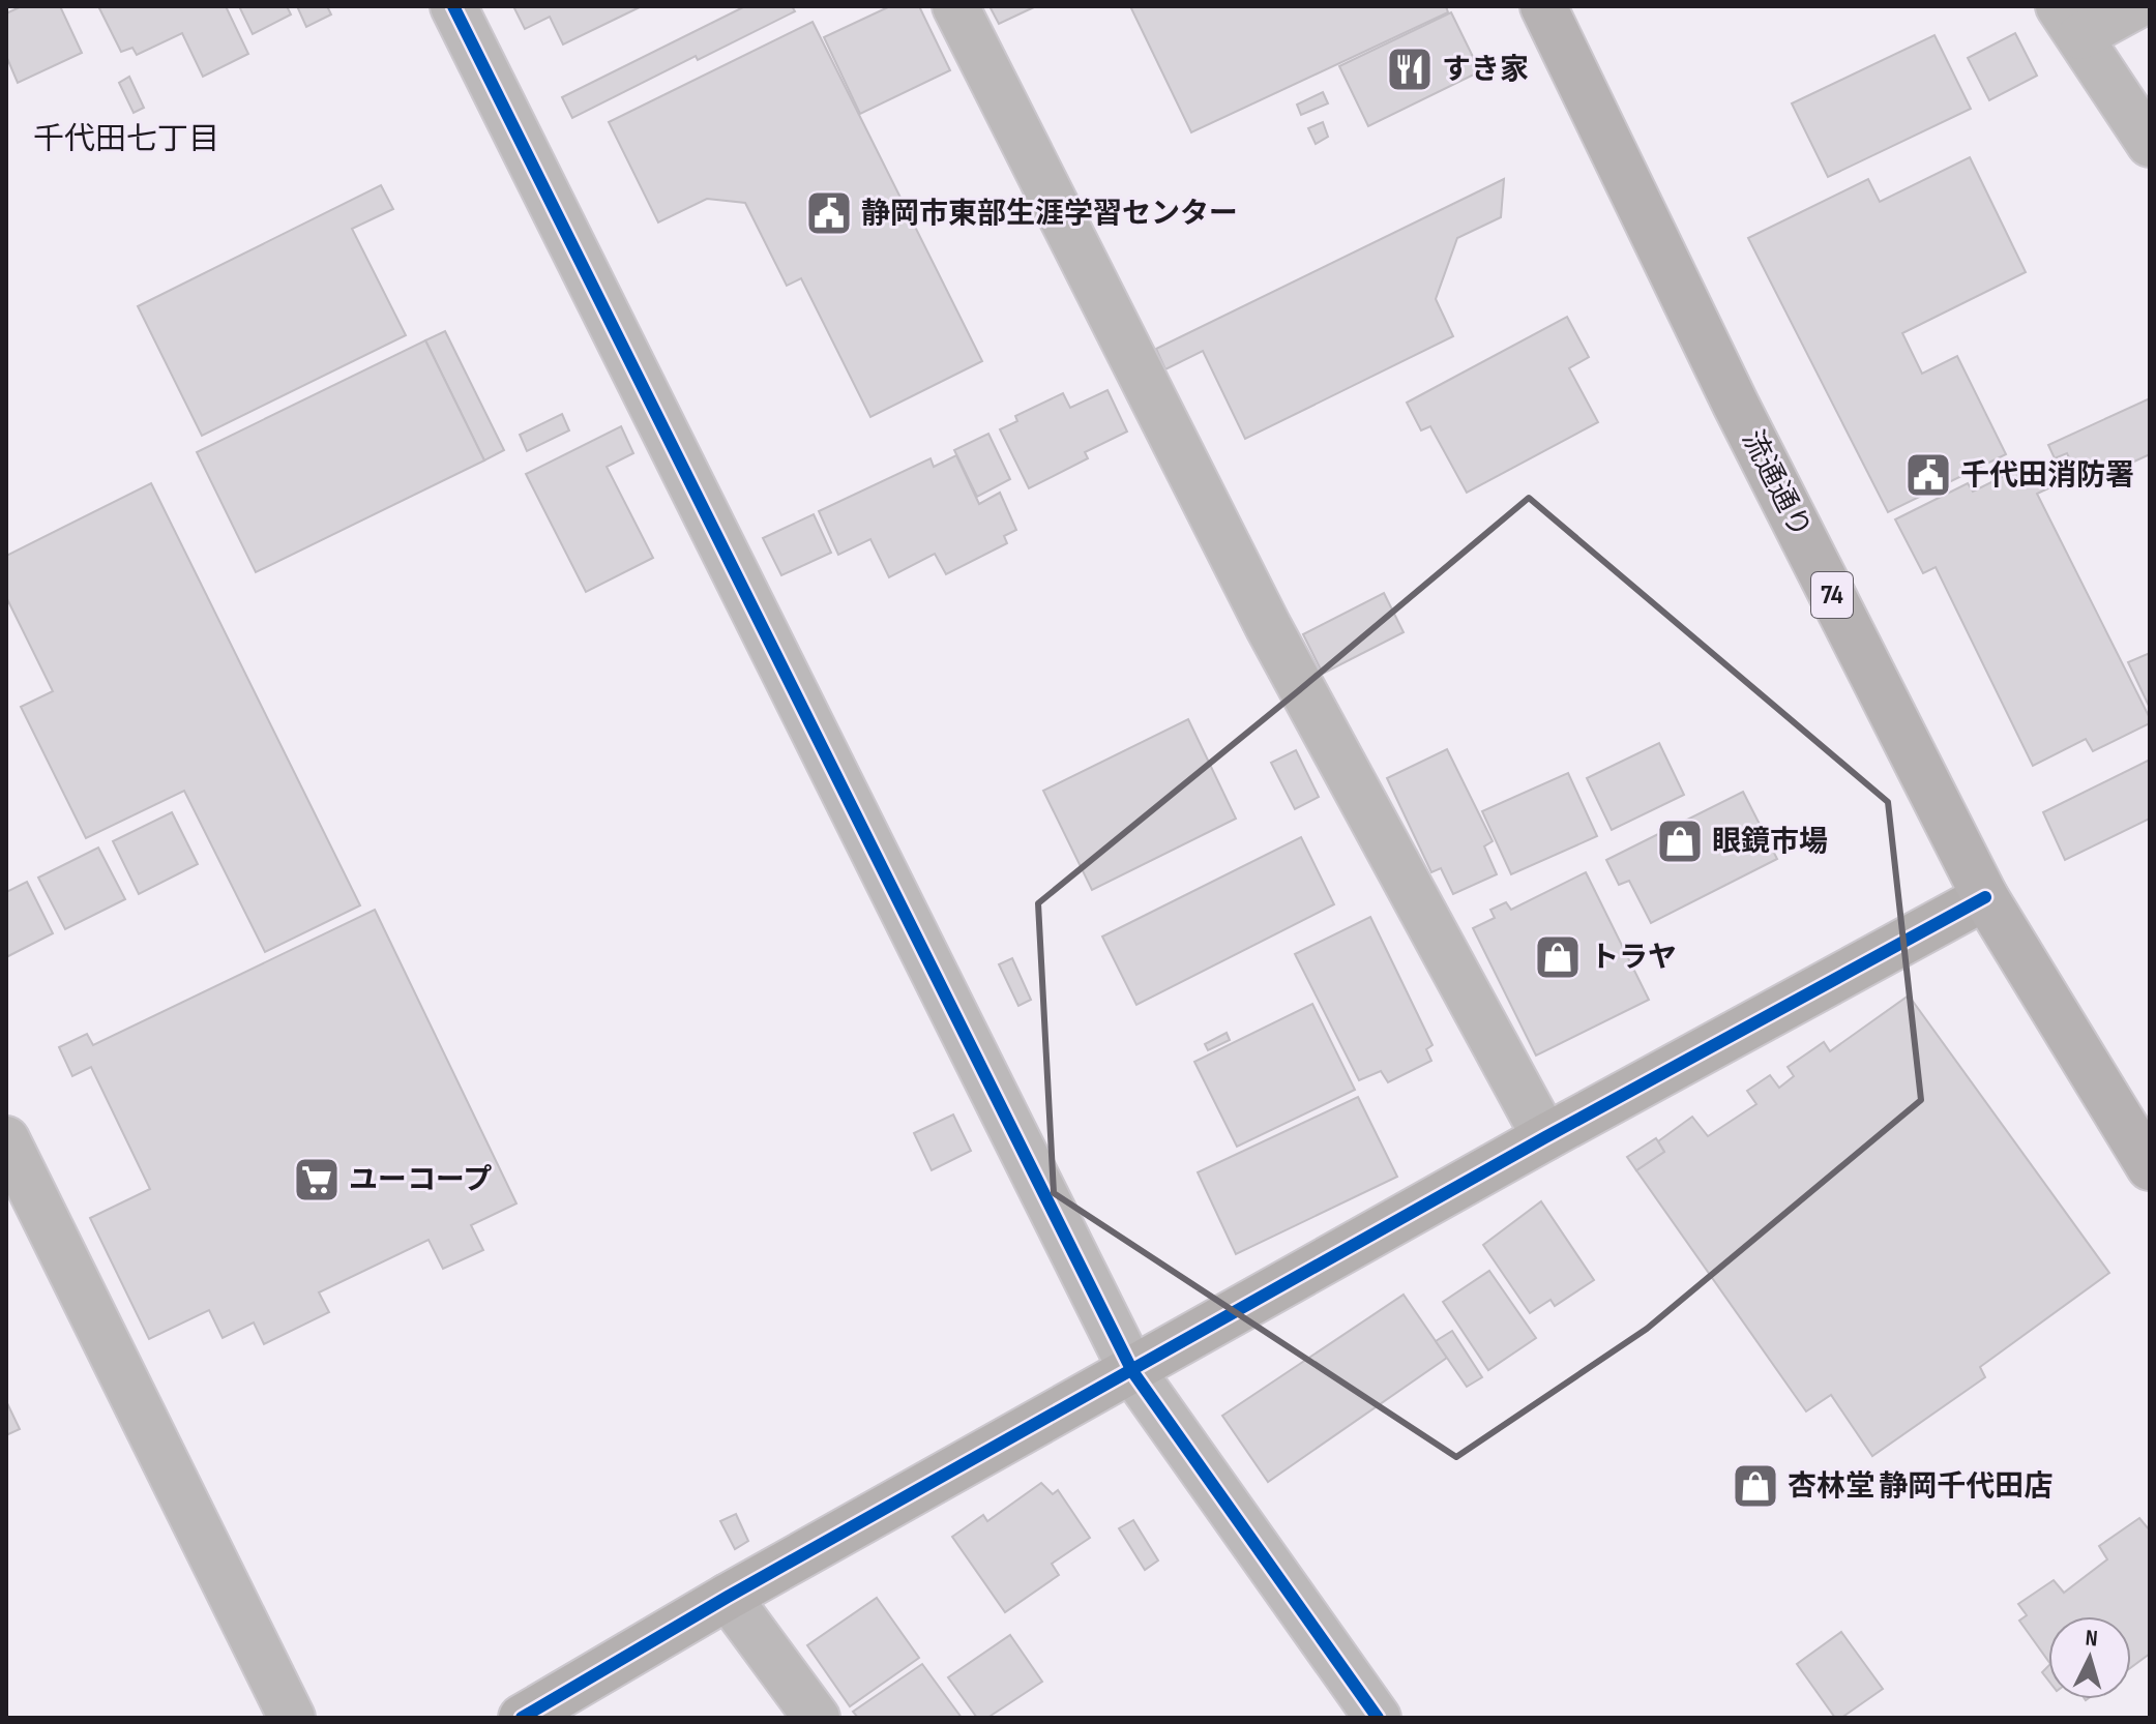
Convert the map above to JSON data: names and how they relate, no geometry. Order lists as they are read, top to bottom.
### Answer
{
  "streets": {
    "main road": ["流通通り", "74"]
  },
  "districts": ["千代田七丁目"],
  "places": {
    "restaurant": ["すき家"],
    "public building": ["静岡市東部生涯学習センター", "千代田消防署"],
    "shop": ["眼鏡市場", "トラヤ", "杏林堂 静岡千代田店"],
    "supermarket": ["ユーコープ"]
  },
  "north": "top"
}
